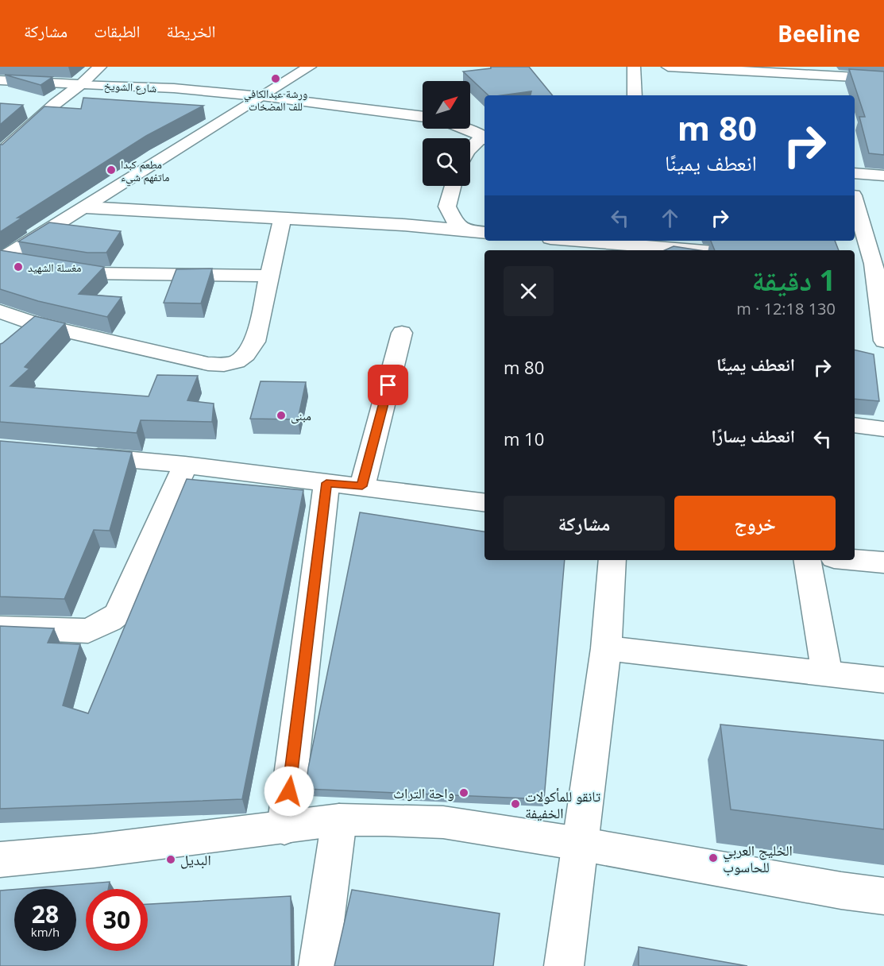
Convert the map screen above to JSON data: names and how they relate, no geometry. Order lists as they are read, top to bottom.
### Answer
{
  "streets": {
    "street": ["شارع الشويخ"]
  },
  "places": [
    "ورشة عبدالكافي للف المضخات",
    "مطعم كبدا ماتفهم شيء",
    "مغسلة الشهيد",
    "مبنى",
    "واحة التراث",
    "تانقو للمأكولات الخفيفة",
    "الخليج العربي للحاسوب",
    "البديل"
  ],
  "north": "top right",
  "page": {
    "header": "Beeline",
    "nav": ["الخريطة", "الطبقات", "مشاركة"],
    "turn": ["80 m", "انعطف يمينًا"],
    "heading": ["1 دقيقة", "130 m · 12:18"],
    "list": [
      {
        "name": "انعطف يمينًا",
        "value": "80 m"
      },
      {
        "name": "انعطف يسارًا",
        "value": "10 m"
      }
    ],
    "buttons": ["خروج", "مشاركة"],
    "speed": "28 km/h",
    "limit": "30"
  }
}
